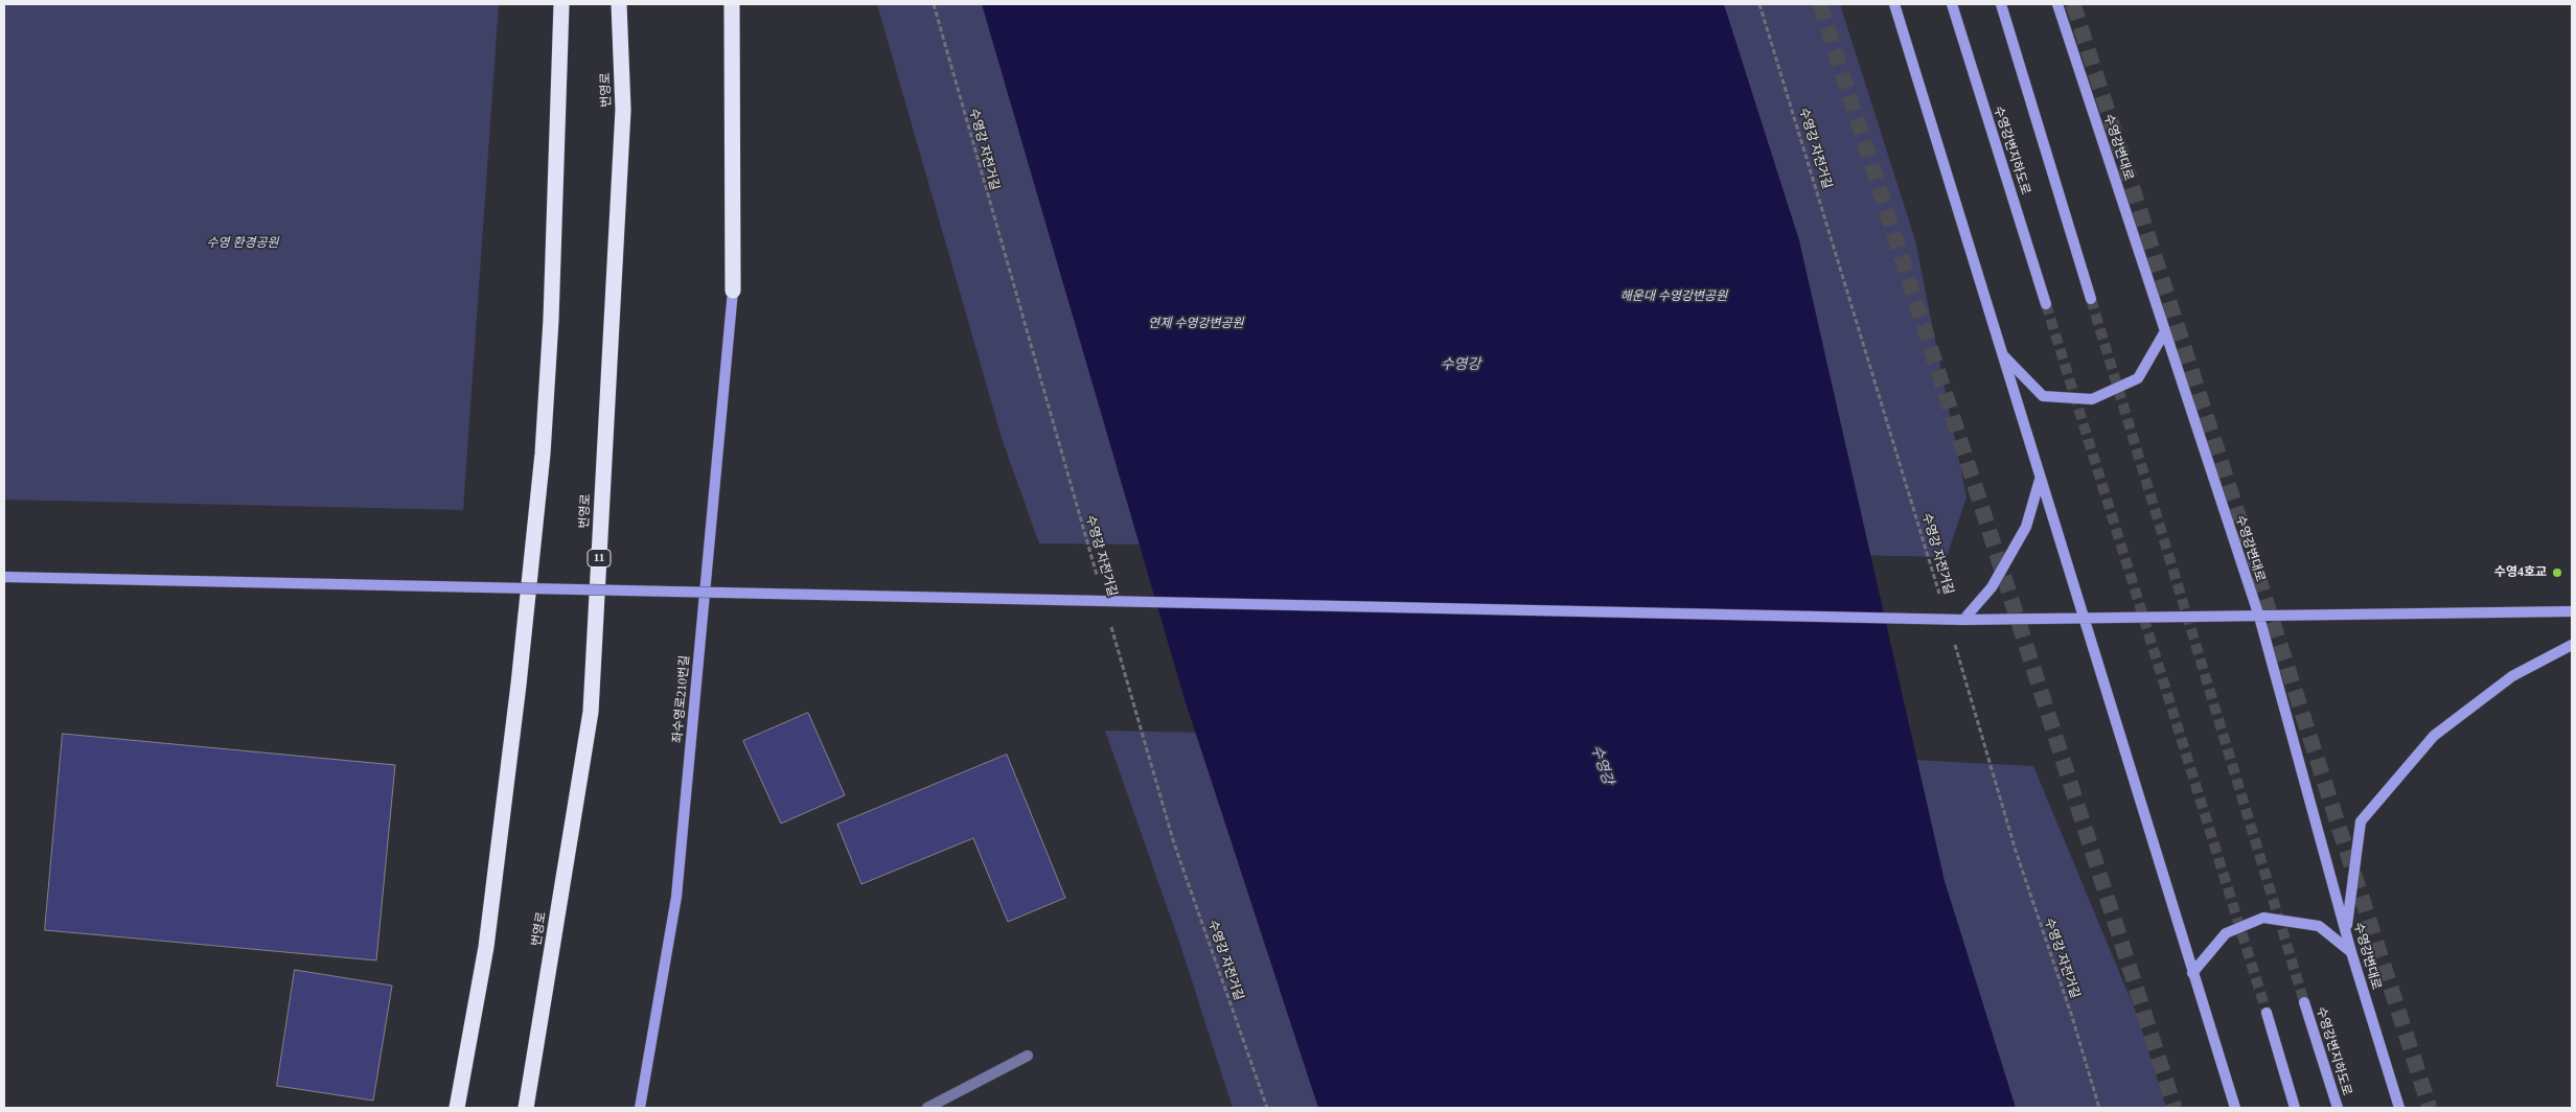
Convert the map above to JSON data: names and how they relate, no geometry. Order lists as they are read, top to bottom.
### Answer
{
  "streets": {
    "highway": ["번영로", "11"],
    "main road": ["수영강변대로", "수영강변지하도로", "좌수영로210번길"],
    "path": ["수영강 자전거길"]
  },
  "water": ["수영강"],
  "parks": ["수영 환경공원", "해운대 수영강변공원", "연제 수영강변공원"],
  "places": ["수영4호교"]
}
